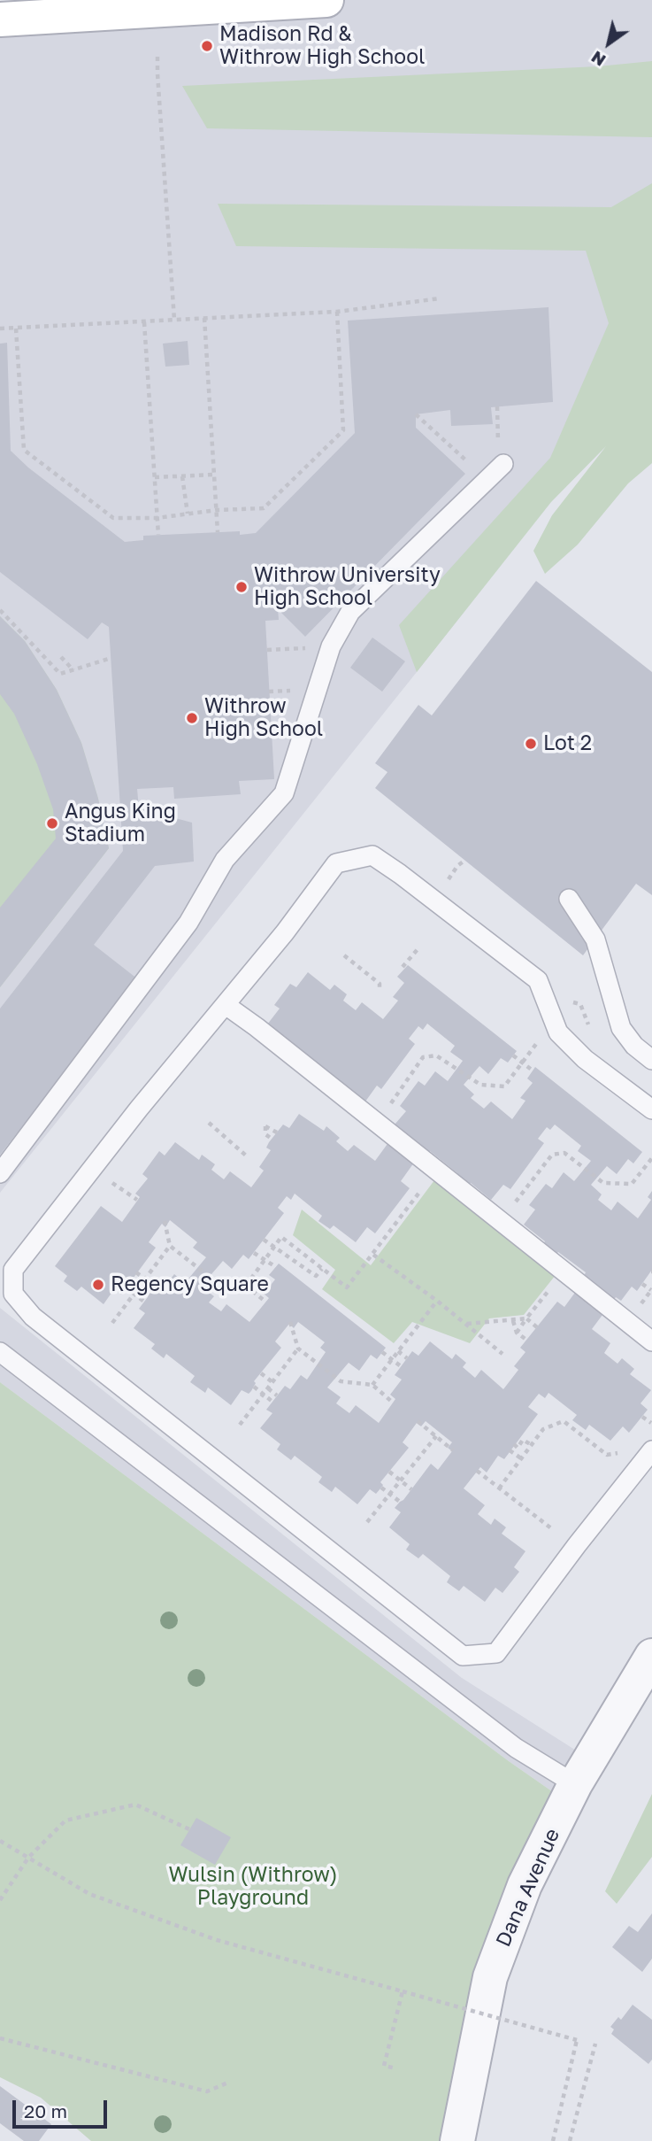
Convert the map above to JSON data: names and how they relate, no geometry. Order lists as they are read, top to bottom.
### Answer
{
  "streets": {
    "street": ["Dana Avenue"]
  },
  "parks": ["Wulsin (Withrow) Playground"],
  "places": [
    "Madison Rd & Withrow High School",
    "Withrow University High School",
    "Withrow High School",
    "Lot 2",
    "Angus King Stadium",
    "Regency Square"
  ],
  "scale_bar": "20 m",
  "north": "bottom left"
}
